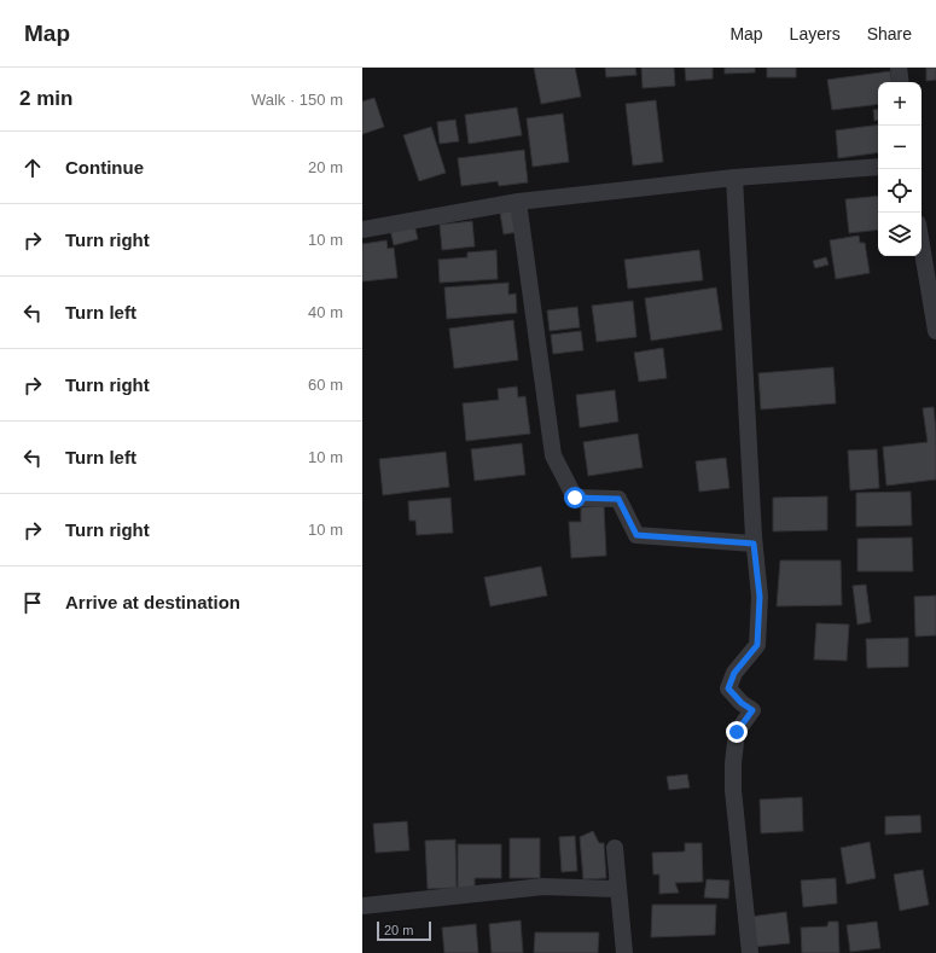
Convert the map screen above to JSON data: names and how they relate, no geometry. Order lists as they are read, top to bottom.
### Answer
{
  "scale_bar": "20 m",
  "page": {
    "header": "Map",
    "nav": ["Map", "Layers", "Share"],
    "heading": ["2 min", "Walk · 150 m"],
    "map_buttons": ["+", "−"],
    "list": [
      ["Continue", "20 m"],
      ["Turn right", "10 m"],
      ["Turn left", "40 m"],
      ["Turn right", "60 m"],
      ["Turn left", "10 m"],
      ["Turn right", "10 m"],
      "Arrive at destination"
    ],
    "scale": "20 m"
  }
}
